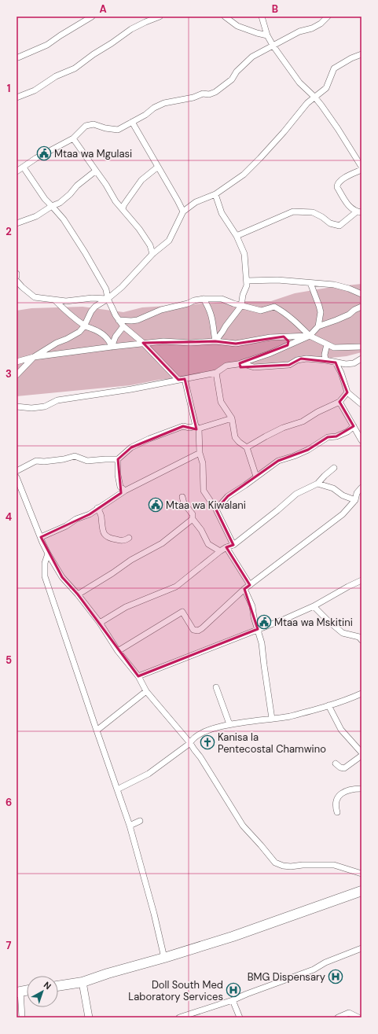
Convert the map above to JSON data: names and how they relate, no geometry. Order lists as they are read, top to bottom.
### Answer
{
  "places": {
    "public building": ["Mtaa wa Mgulasi", "Mtaa wa Kiwalani", "Mtaa wa Mskitini"],
    "church": ["Kanisa la Pentecostal Chamwino"],
    "hospital": ["BMG Dispensary", "Doll South Med Laboratory Services"]
  },
  "north": "top right",
  "grid": {
    "columns": ["A", "B"],
    "rows": [
      "1",
      "2",
      "3",
      "4",
      "5",
      "6",
      "7"
    ]
  }
}
